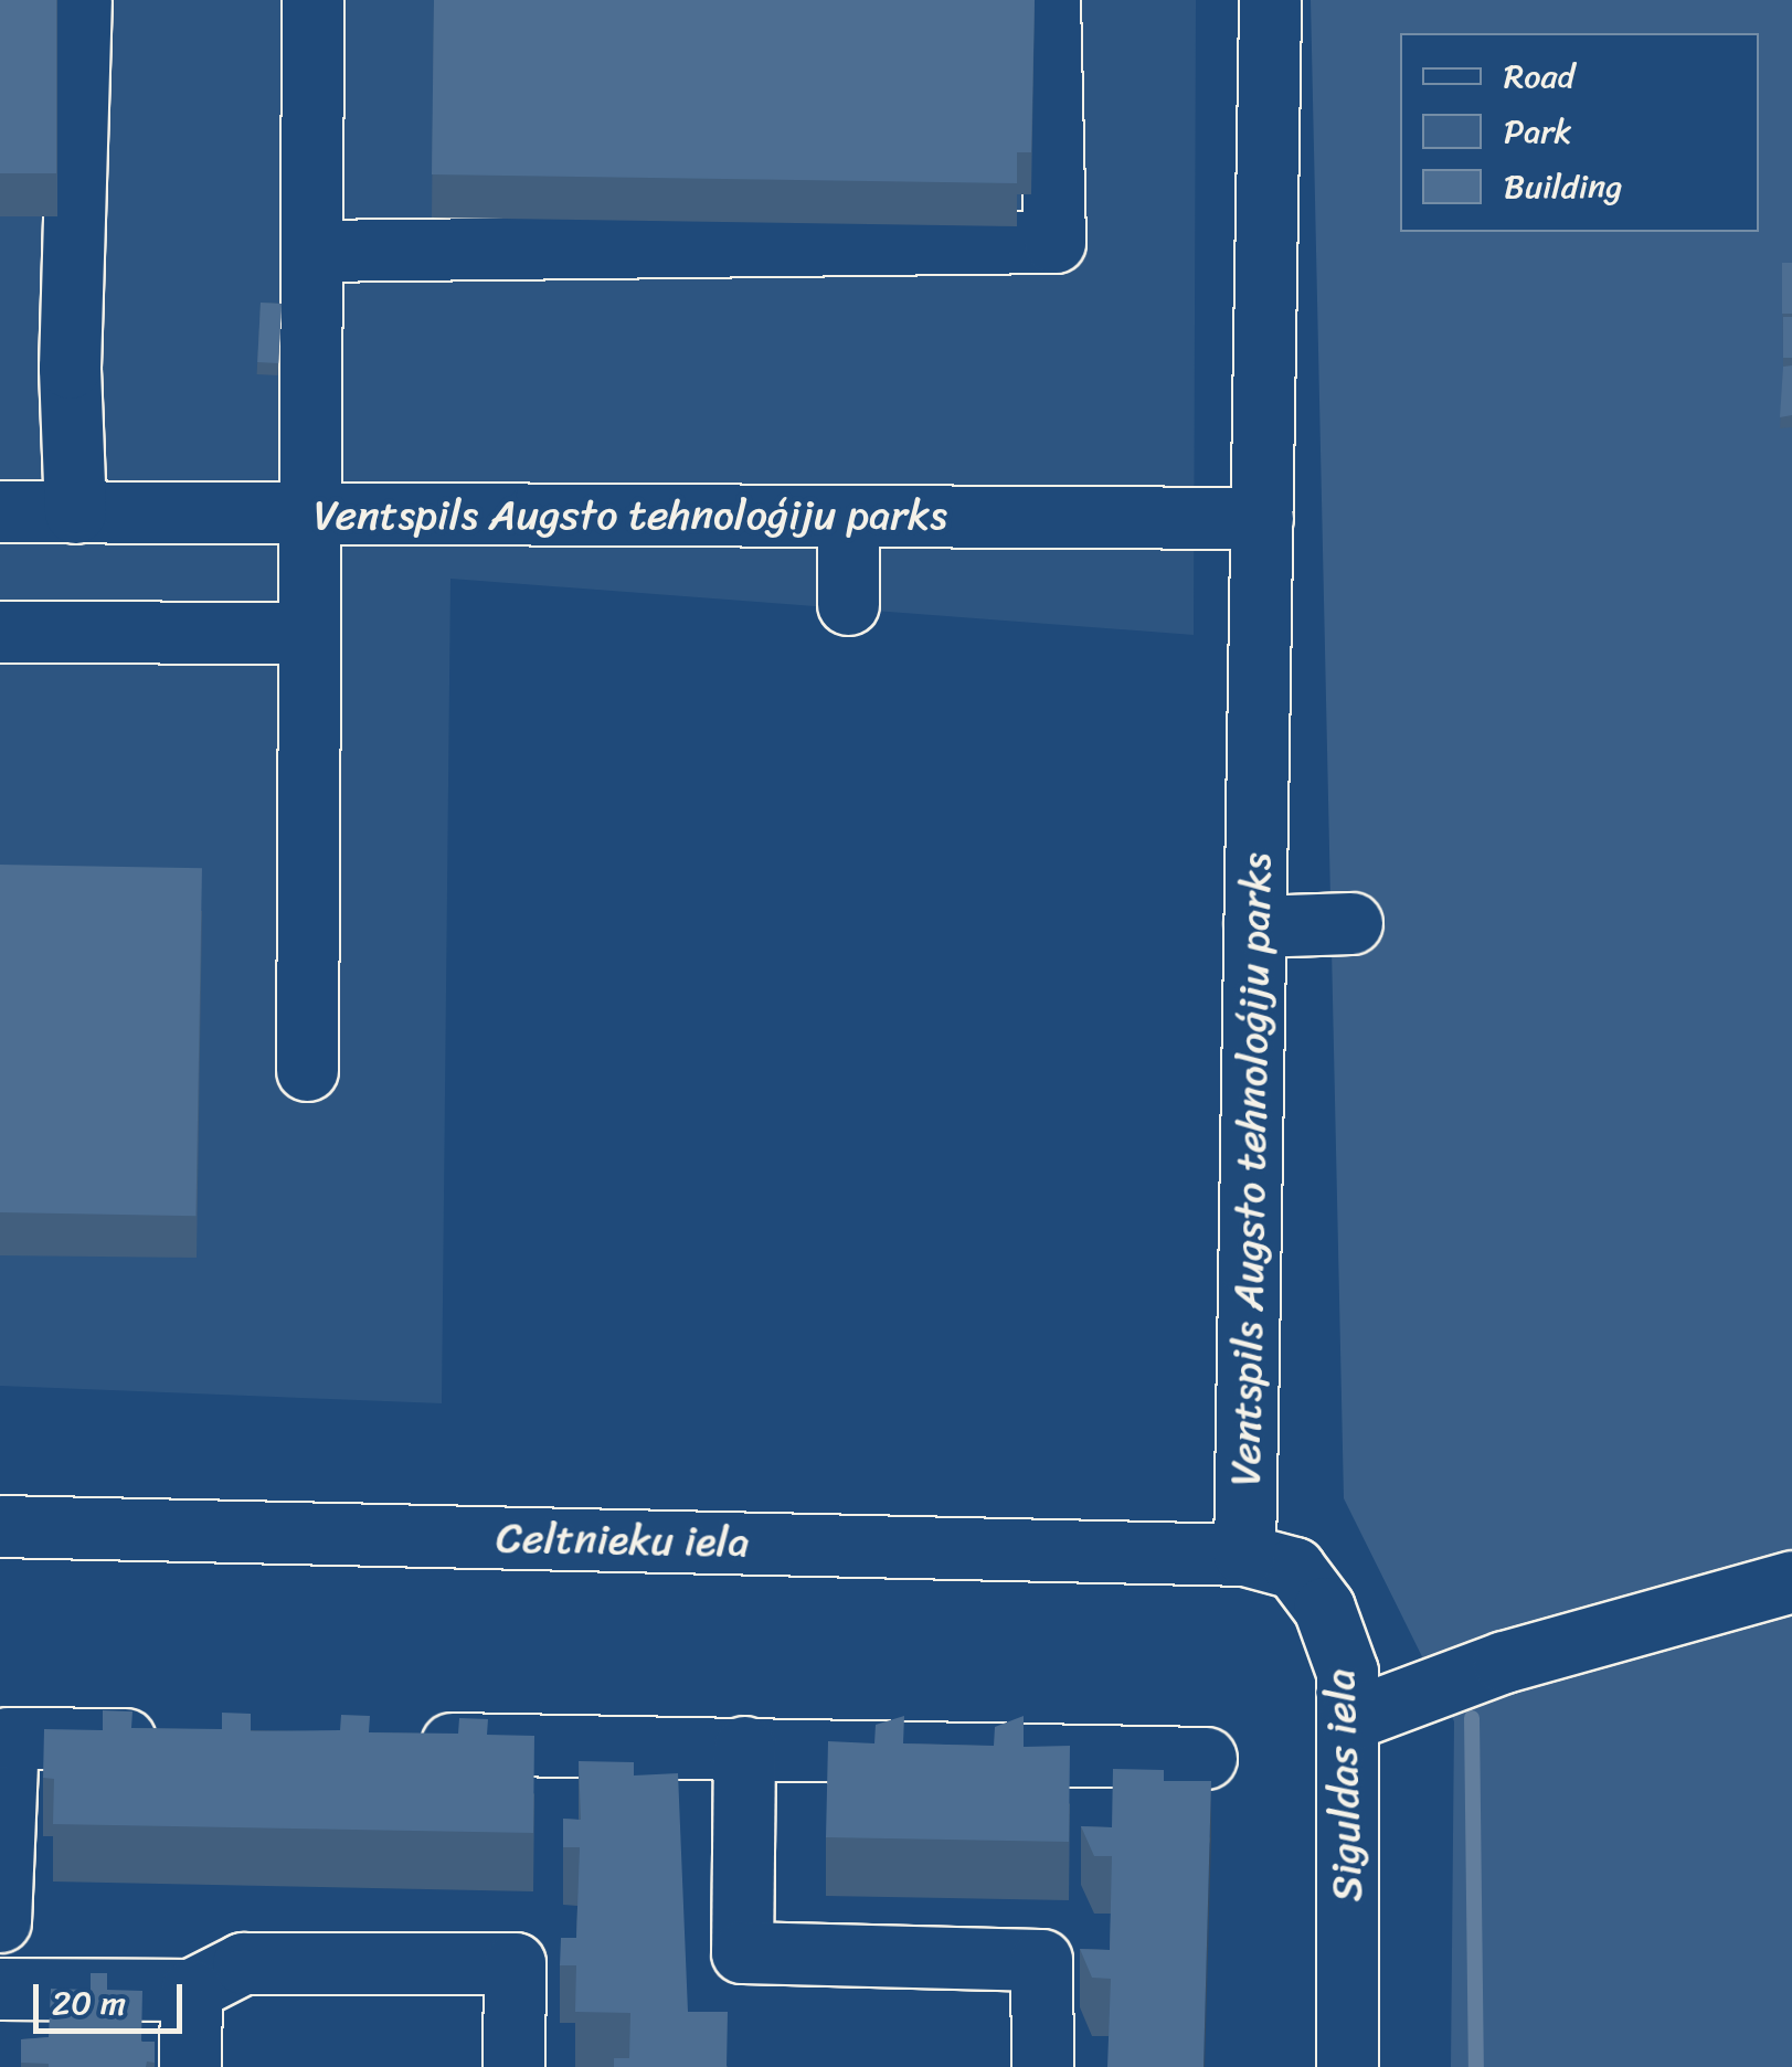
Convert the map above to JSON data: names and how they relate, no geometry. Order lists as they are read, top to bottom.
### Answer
{
  "streets": {
    "street": ["Ventspils Augsto tehnoloģiju parks", "Celtnieku iela", "Siguldas iela"]
  },
  "crossings": [
    ["Ventspils Augsto tehnoloģiju parks", "Celtnieku iela"],
    ["Ventspils Augsto tehnoloģiju parks", "Siguldas iela"],
    ["Celtnieku iela", "Siguldas iela"]
  ],
  "legend": ["Road", "Park", "Building"],
  "scale_bar": "20 m"
}
